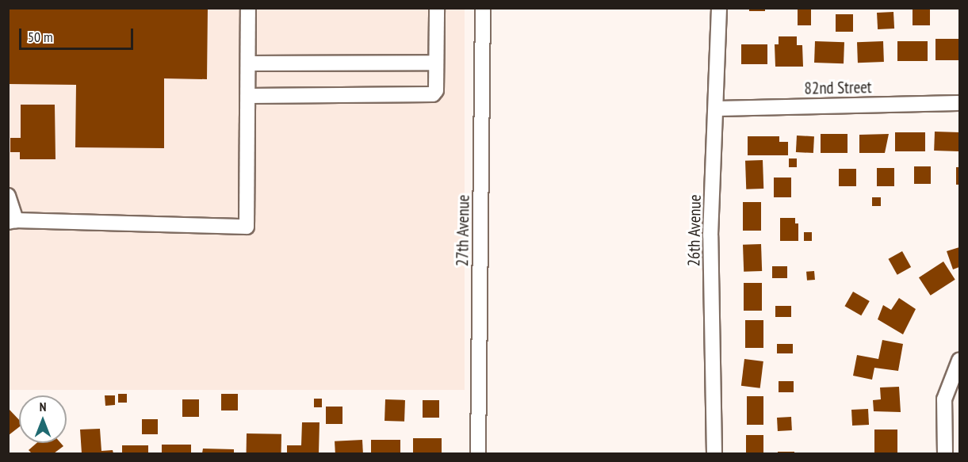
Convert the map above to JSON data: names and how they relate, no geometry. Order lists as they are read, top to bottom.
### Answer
{
  "streets": {
    "street": ["82nd Street", "27th Avenue", "26th Avenue"]
  },
  "crossings": [
    ["82nd Street", "26th Avenue"]
  ],
  "scale_bar": "50 m",
  "north": "top"
}
